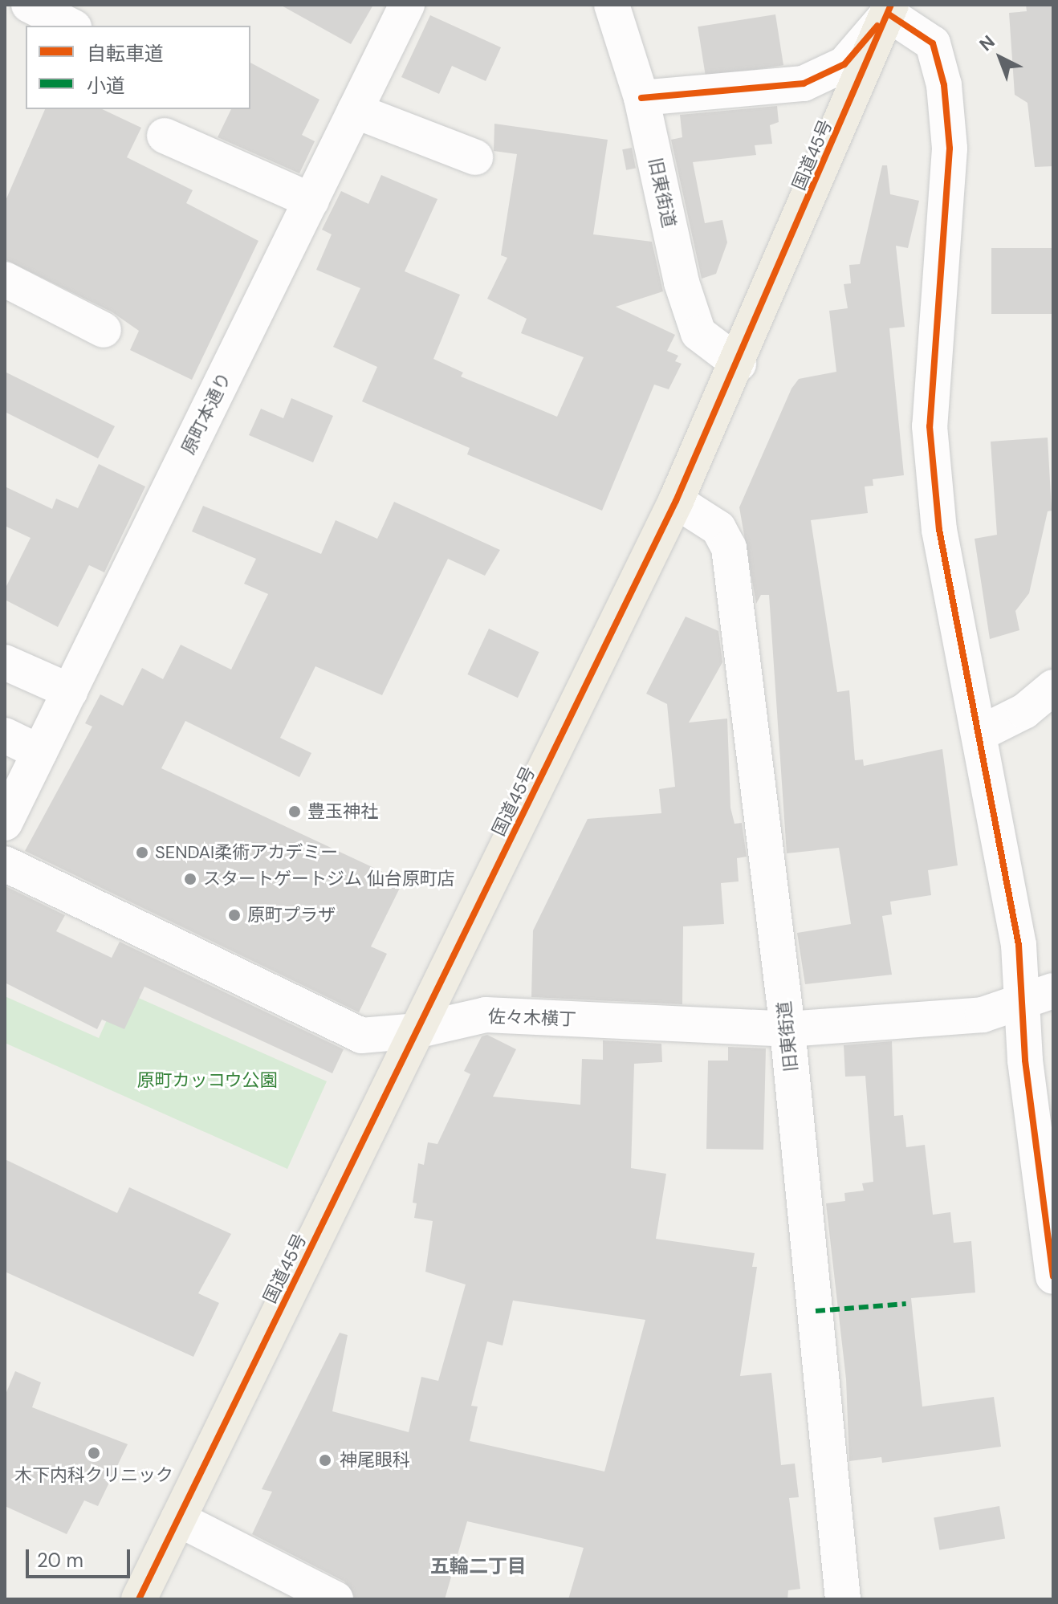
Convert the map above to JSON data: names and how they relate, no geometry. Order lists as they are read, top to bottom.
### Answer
{
  "streets": {
    "highway": ["国道45号"],
    "street": ["旧東街道", "原町本通り", "佐々木横丁"]
  },
  "crossings": [
    ["国道45号", "旧東街道"],
    ["国道45号", "佐々木横丁"],
    ["旧東街道", "佐々木横丁"]
  ],
  "districts": ["五輪二丁目"],
  "parks": ["原町カッコウ公園"],
  "places": [
    "豊玉神社",
    "SENDAI柔術アカデミー",
    "スタートゲートジム 仙台原町店",
    "原町プラザ",
    "木下内科クリニック",
    "神尾眼科"
  ],
  "legend": ["自転車道", "小道"],
  "scale_bar": "20 m",
  "north": "top left"
}
